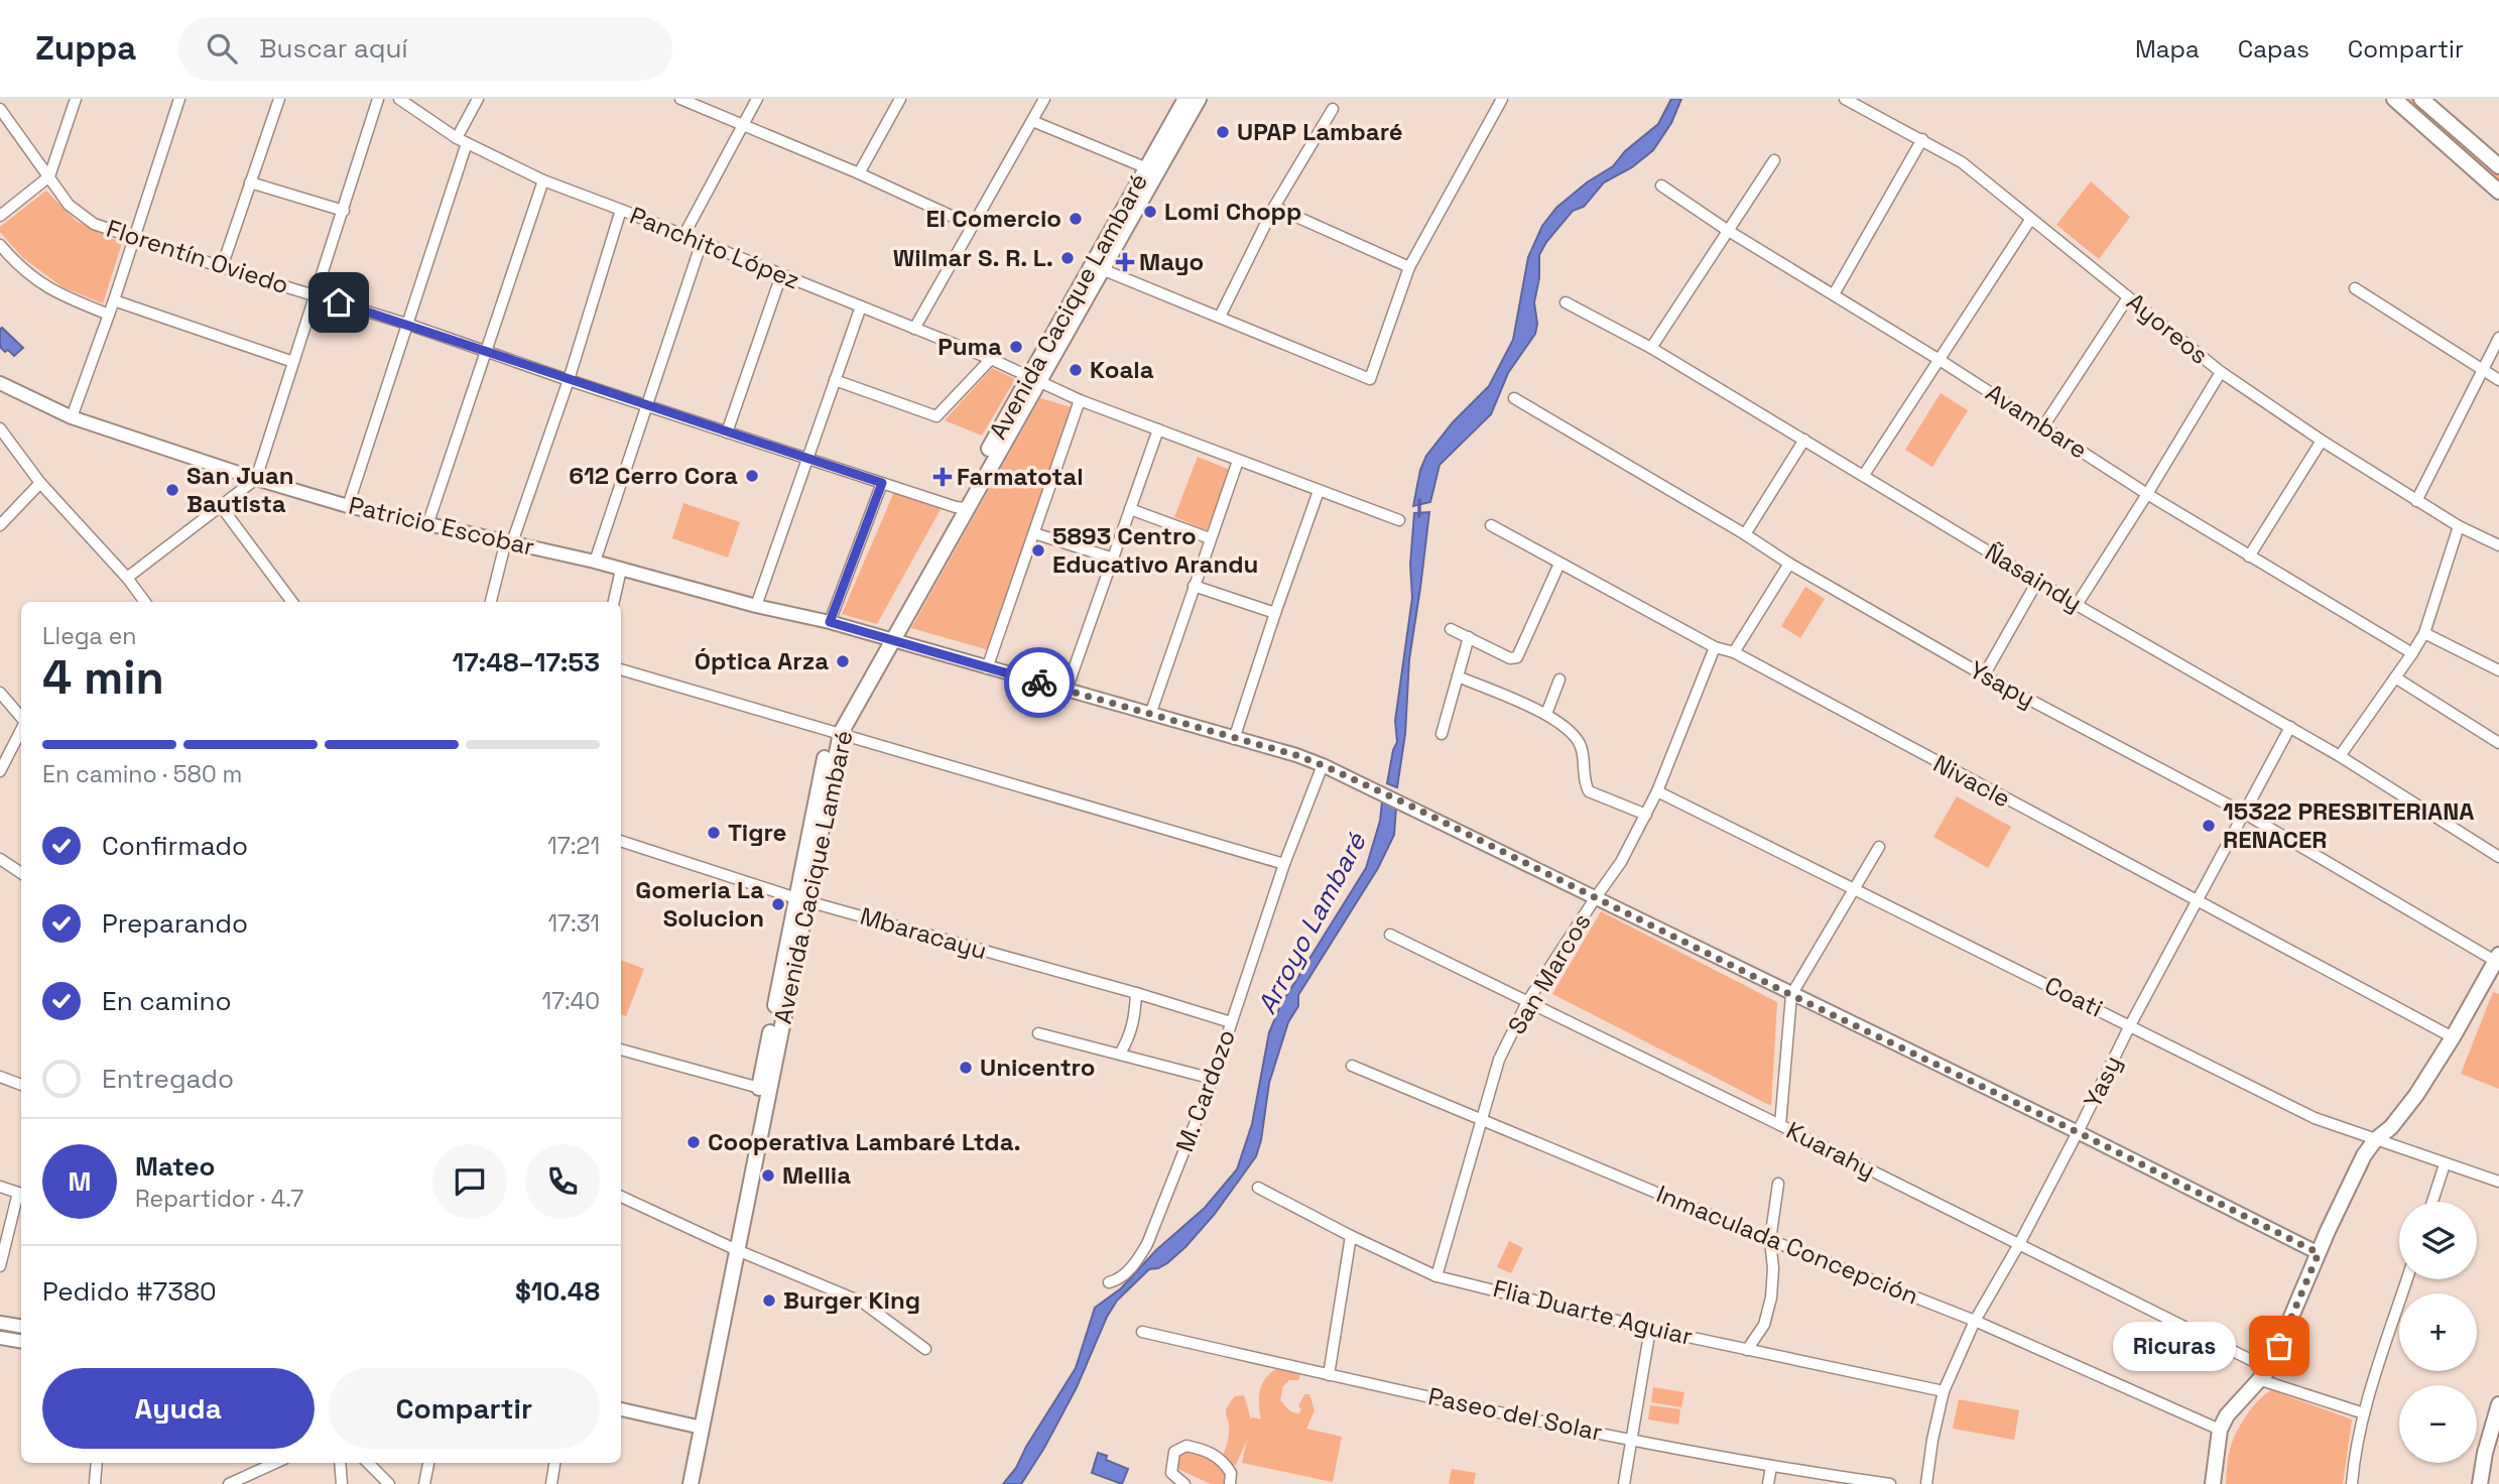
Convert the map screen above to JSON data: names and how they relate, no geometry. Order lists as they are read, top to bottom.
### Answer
{
  "streets": {
    "main road": ["Avenida Cacique Lambaré"],
    "street": [
      "Panchito López",
      "Florentín Oviedo",
      "Ayoreos",
      "Avambare",
      "Patricio Escobar",
      "Ñasaindy",
      "Ysapy",
      "Nivacle",
      "Mbaracayu",
      "San Marcos",
      "Coati",
      "Yasy",
      "M. Cardozo",
      "Kuarahy",
      "Inmaculada Concepción",
      "Flia Duarte Aguiar",
      "Paseo del Solar"
    ]
  },
  "crossings": [
    ["Panchito López", "Avenida Cacique Lambaré"],
    ["Florentín Oviedo", "Avenida Cacique Lambaré"],
    ["Avenida Cacique Lambaré", "Patricio Escobar"],
    ["Avenida Cacique Lambaré", "Mbaracayu"],
    ["Patricio Escobar", "San Marcos"],
    ["Patricio Escobar", "Yasy"],
    ["Patricio Escobar", "M. Cardozo"],
    ["Ñasaindy", "Yasy"],
    ["Ysapy", "Yasy"],
    ["Nivacle", "San Marcos"],
    ["Nivacle", "Yasy"],
    ["Mbaracayu", "M. Cardozo"],
    ["San Marcos", "Coati"],
    ["San Marcos", "Kuarahy"],
    ["San Marcos", "Inmaculada Concepción"],
    ["San Marcos", "Flia Duarte Aguiar"],
    ["Coati", "Yasy"],
    ["Yasy", "Kuarahy"],
    ["Yasy", "Inmaculada Concepción"],
    ["Yasy", "Flia Duarte Aguiar"]
  ],
  "water": ["Arroyo Lambaré"],
  "places": {
    "other": [
      "UPAP Lambaré",
      "Lomi Chopp",
      "El Comercio",
      "Wilmar S. R. L.",
      "Puma",
      "Koala",
      "612 Cerro Cora",
      "San Juan Bautista",
      "5893 Centro Educativo Arandu",
      "Óptica Arza",
      "15322 PRESBITERIANA RENACER",
      "Tigre",
      "Gomeria La Solucion",
      "Unicentro",
      "Cooperativa Lambaré Ltda.",
      "Mellia",
      "Burger King",
      "Ricuras"
    ],
    "health": ["Mayo", "Farmatotal"]
  },
  "page": {
    "header": "Zuppa",
    "search": "Buscar aquí",
    "nav": ["Mapa", "Capas", "Compartir"],
    "heading": ["4 min", "Llega en", "17:48–17:53"],
    "panel": [
      "Mateo",
      "Repartidor · 4.7",
      "Pedido #7380",
      "$10.48"
    ],
    "bar": "En camino · 580 m",
    "list": [
      ["Confirmado", "17:21"],
      ["Preparando", "17:31"],
      ["En camino", "17:40"],
      "Entregado"
    ],
    "round": "M",
    "map_buttons": ["+", "−"],
    "bubble": "Ricuras",
    "buttons": ["Ayuda", "Compartir"]
  }
}
